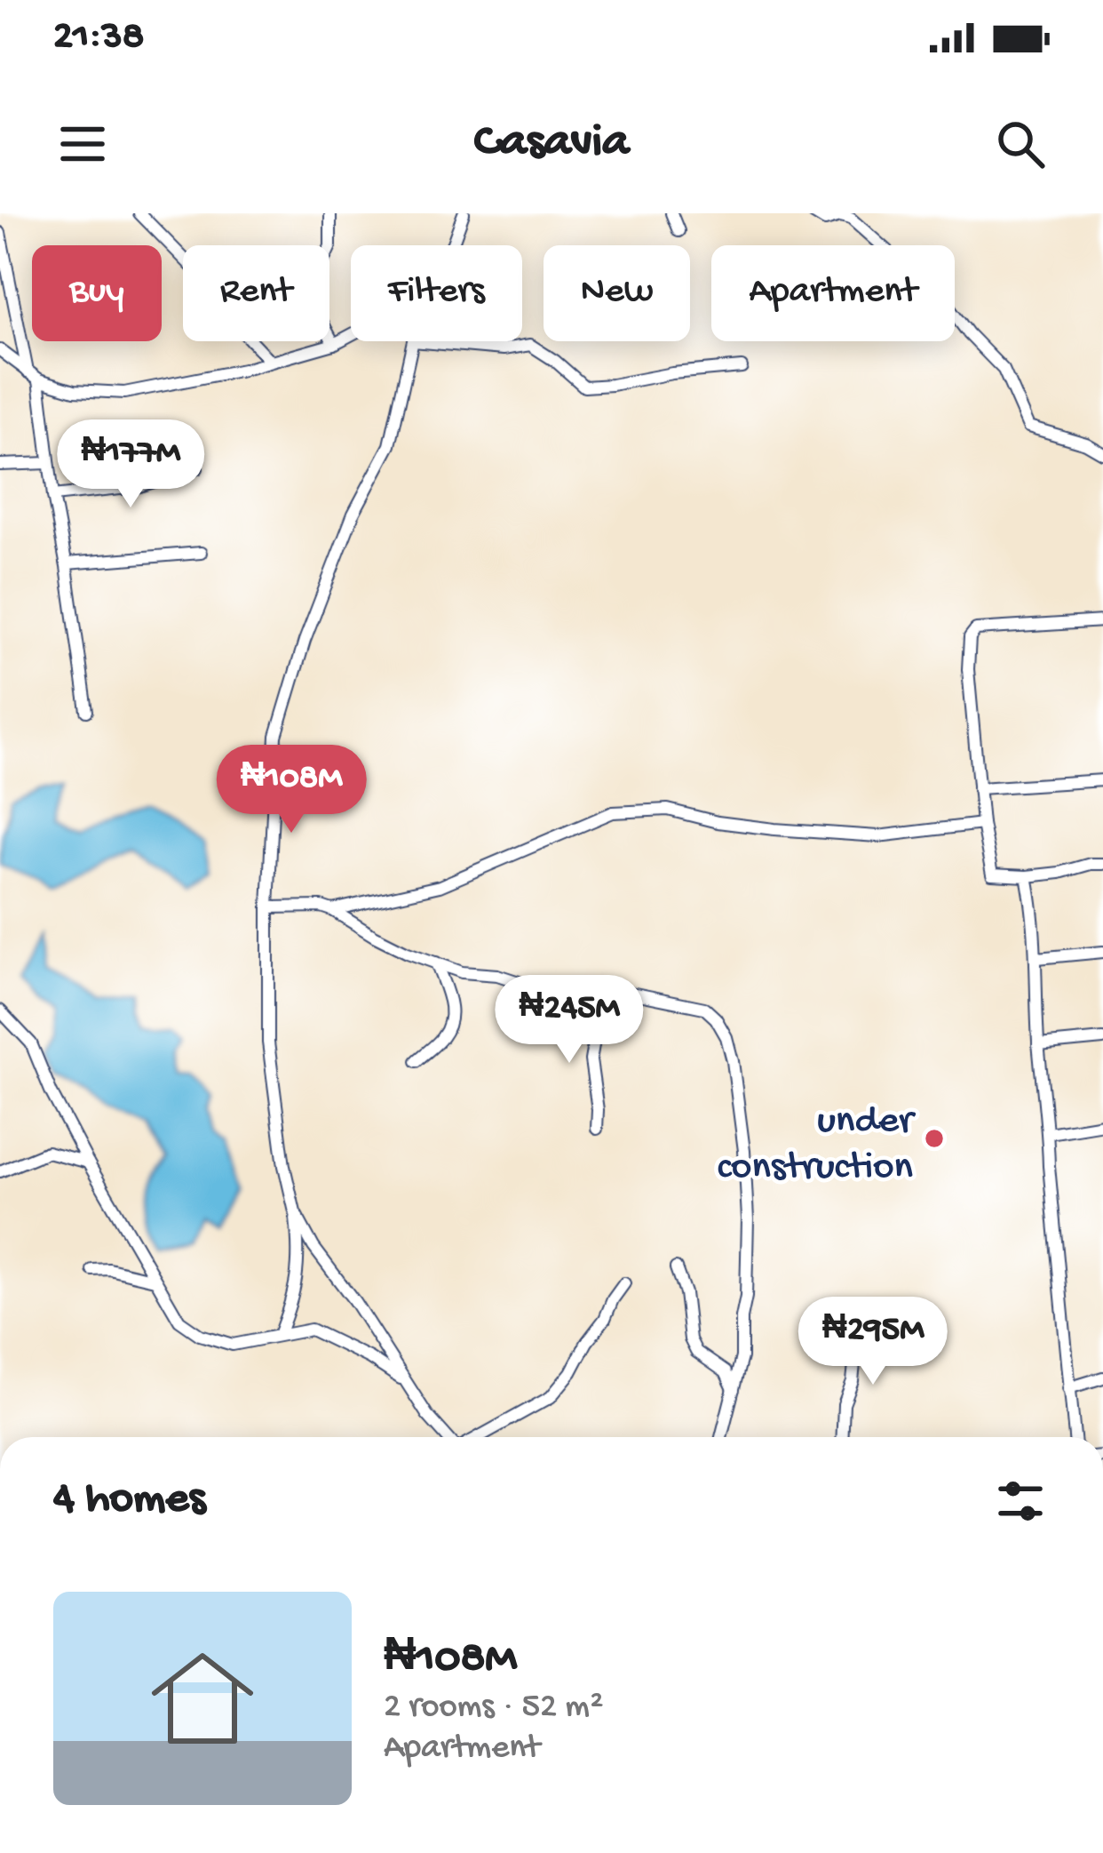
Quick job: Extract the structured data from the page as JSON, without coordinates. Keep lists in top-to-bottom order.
{
  "places": ["under construction"],
  "page": {
    "status": "21:38",
    "header": "Casavia",
    "chip": [
      "Buy",
      "Rent",
      "Filters",
      "New",
      "Apartment"
    ],
    "price": [
      "₦177M",
      "₦108M",
      "₦245M",
      "₦295M"
    ],
    "heading": "4 homes",
    "list": [
      {
        "name": "₦108M",
        "note": "2 rooms · 52 m² · Apartment"
      }
    ]
  }
}
